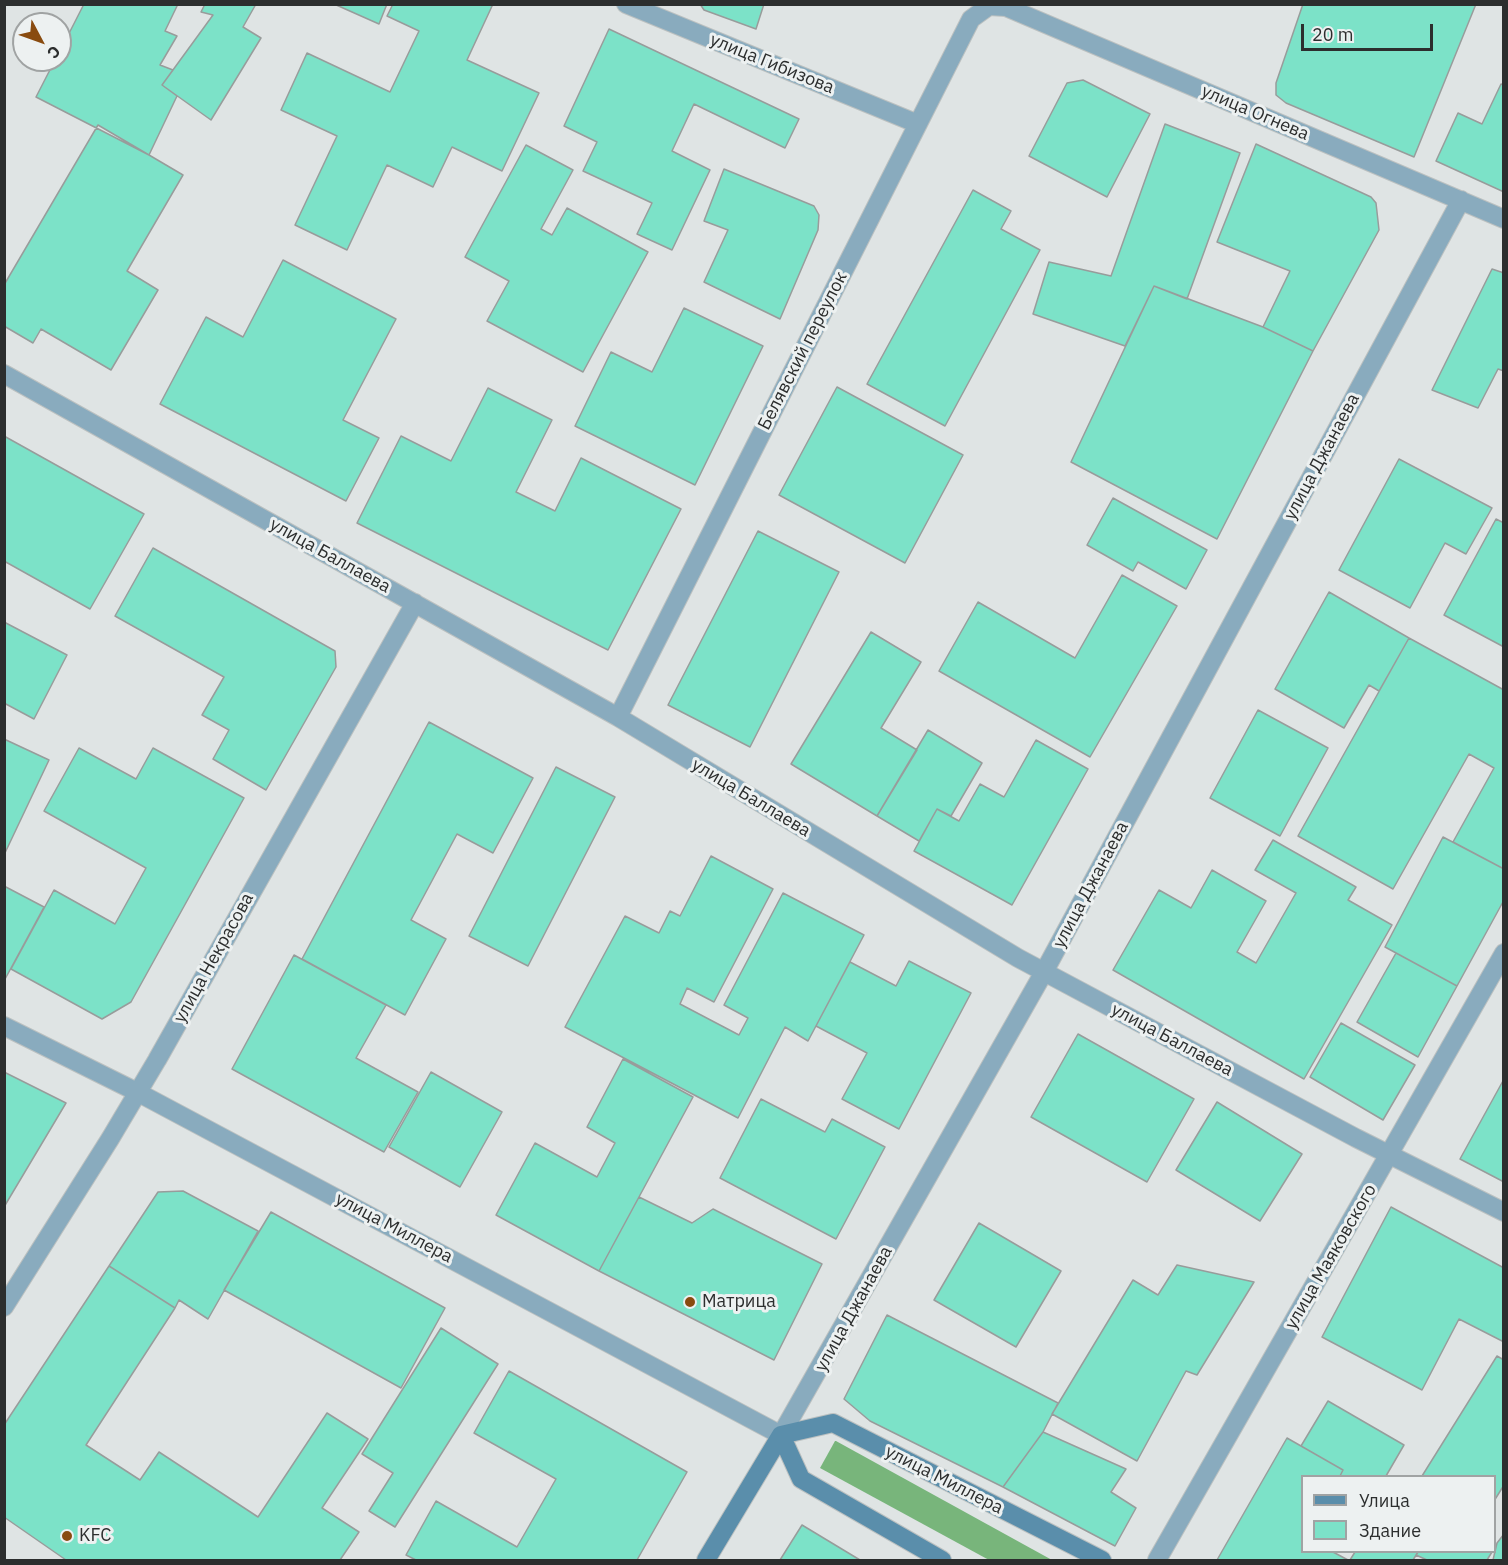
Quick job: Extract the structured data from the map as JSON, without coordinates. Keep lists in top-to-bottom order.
{
  "streets": {
    "street": [
      "улица Гибизова",
      "улица Огнева",
      "Белявский переулок",
      "улица Джанаева",
      "улица Баллаева",
      "улица Некрасова",
      "улица Миллера",
      "улица Маяковского"
    ]
  },
  "crossings": [
    ["улица Гибизова", "Белявский переулок"],
    ["улица Огнева", "Белявский переулок"],
    ["улица Огнева", "улица Джанаева"],
    ["Белявский переулок", "улица Баллаева"],
    ["улица Джанаева", "улица Баллаева"],
    ["улица Джанаева", "улица Миллера"],
    ["улица Баллаева", "улица Некрасова"],
    ["улица Баллаева", "улица Маяковского"],
    ["улица Некрасова", "улица Миллера"]
  ],
  "places": ["Матрица", "KFC"],
  "legend": ["Улица", "Здание"],
  "scale_bar": "20 m",
  "north": "bottom right"
}
